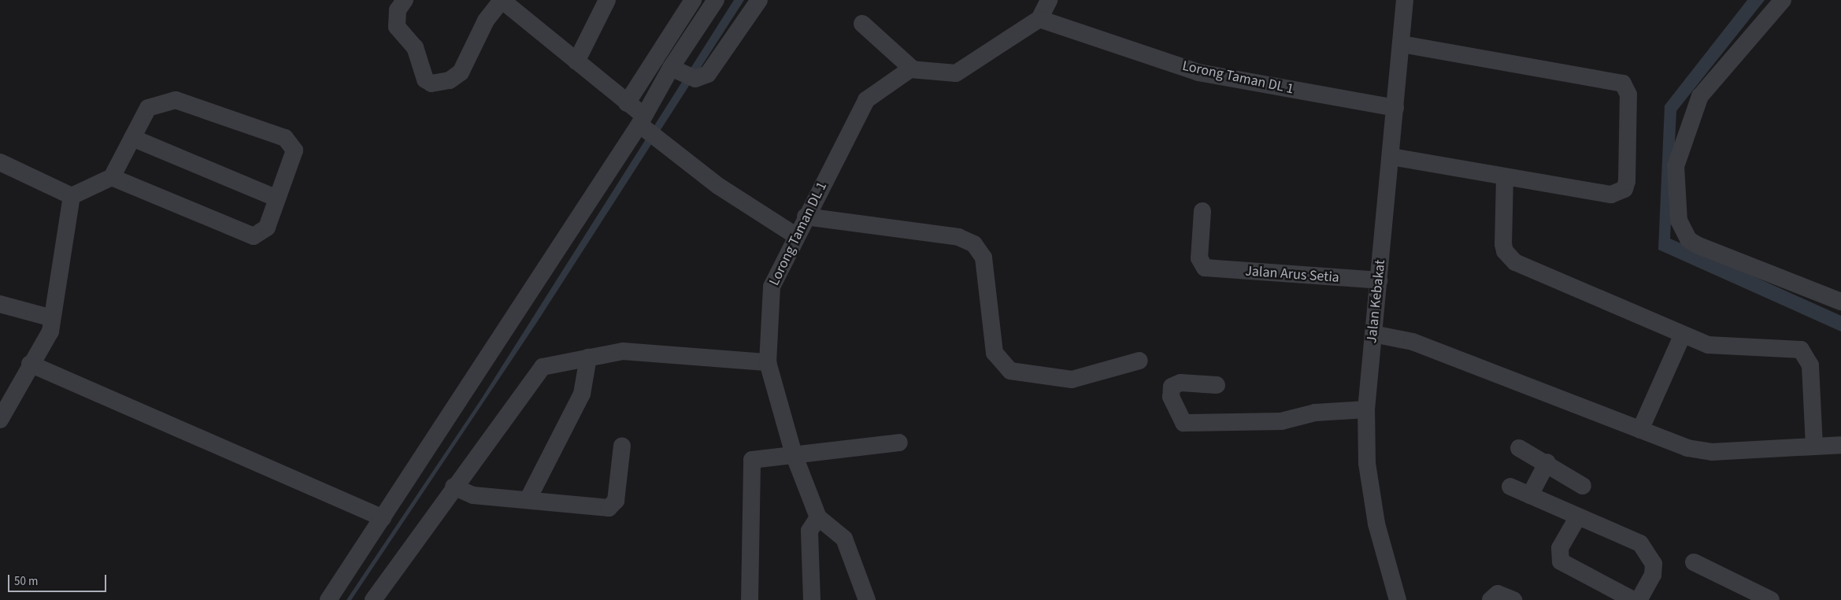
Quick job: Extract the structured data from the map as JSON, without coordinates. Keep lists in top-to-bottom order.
{
  "streets": {
    "street": ["Lorong Taman DL 1", "Jalan Arus Setia", "Jalan Kebakat"]
  },
  "crossings": [
    ["Lorong Taman DL 1", "Jalan Kebakat"],
    ["Jalan Arus Setia", "Jalan Kebakat"]
  ],
  "scale_bar": "50 m"
}
